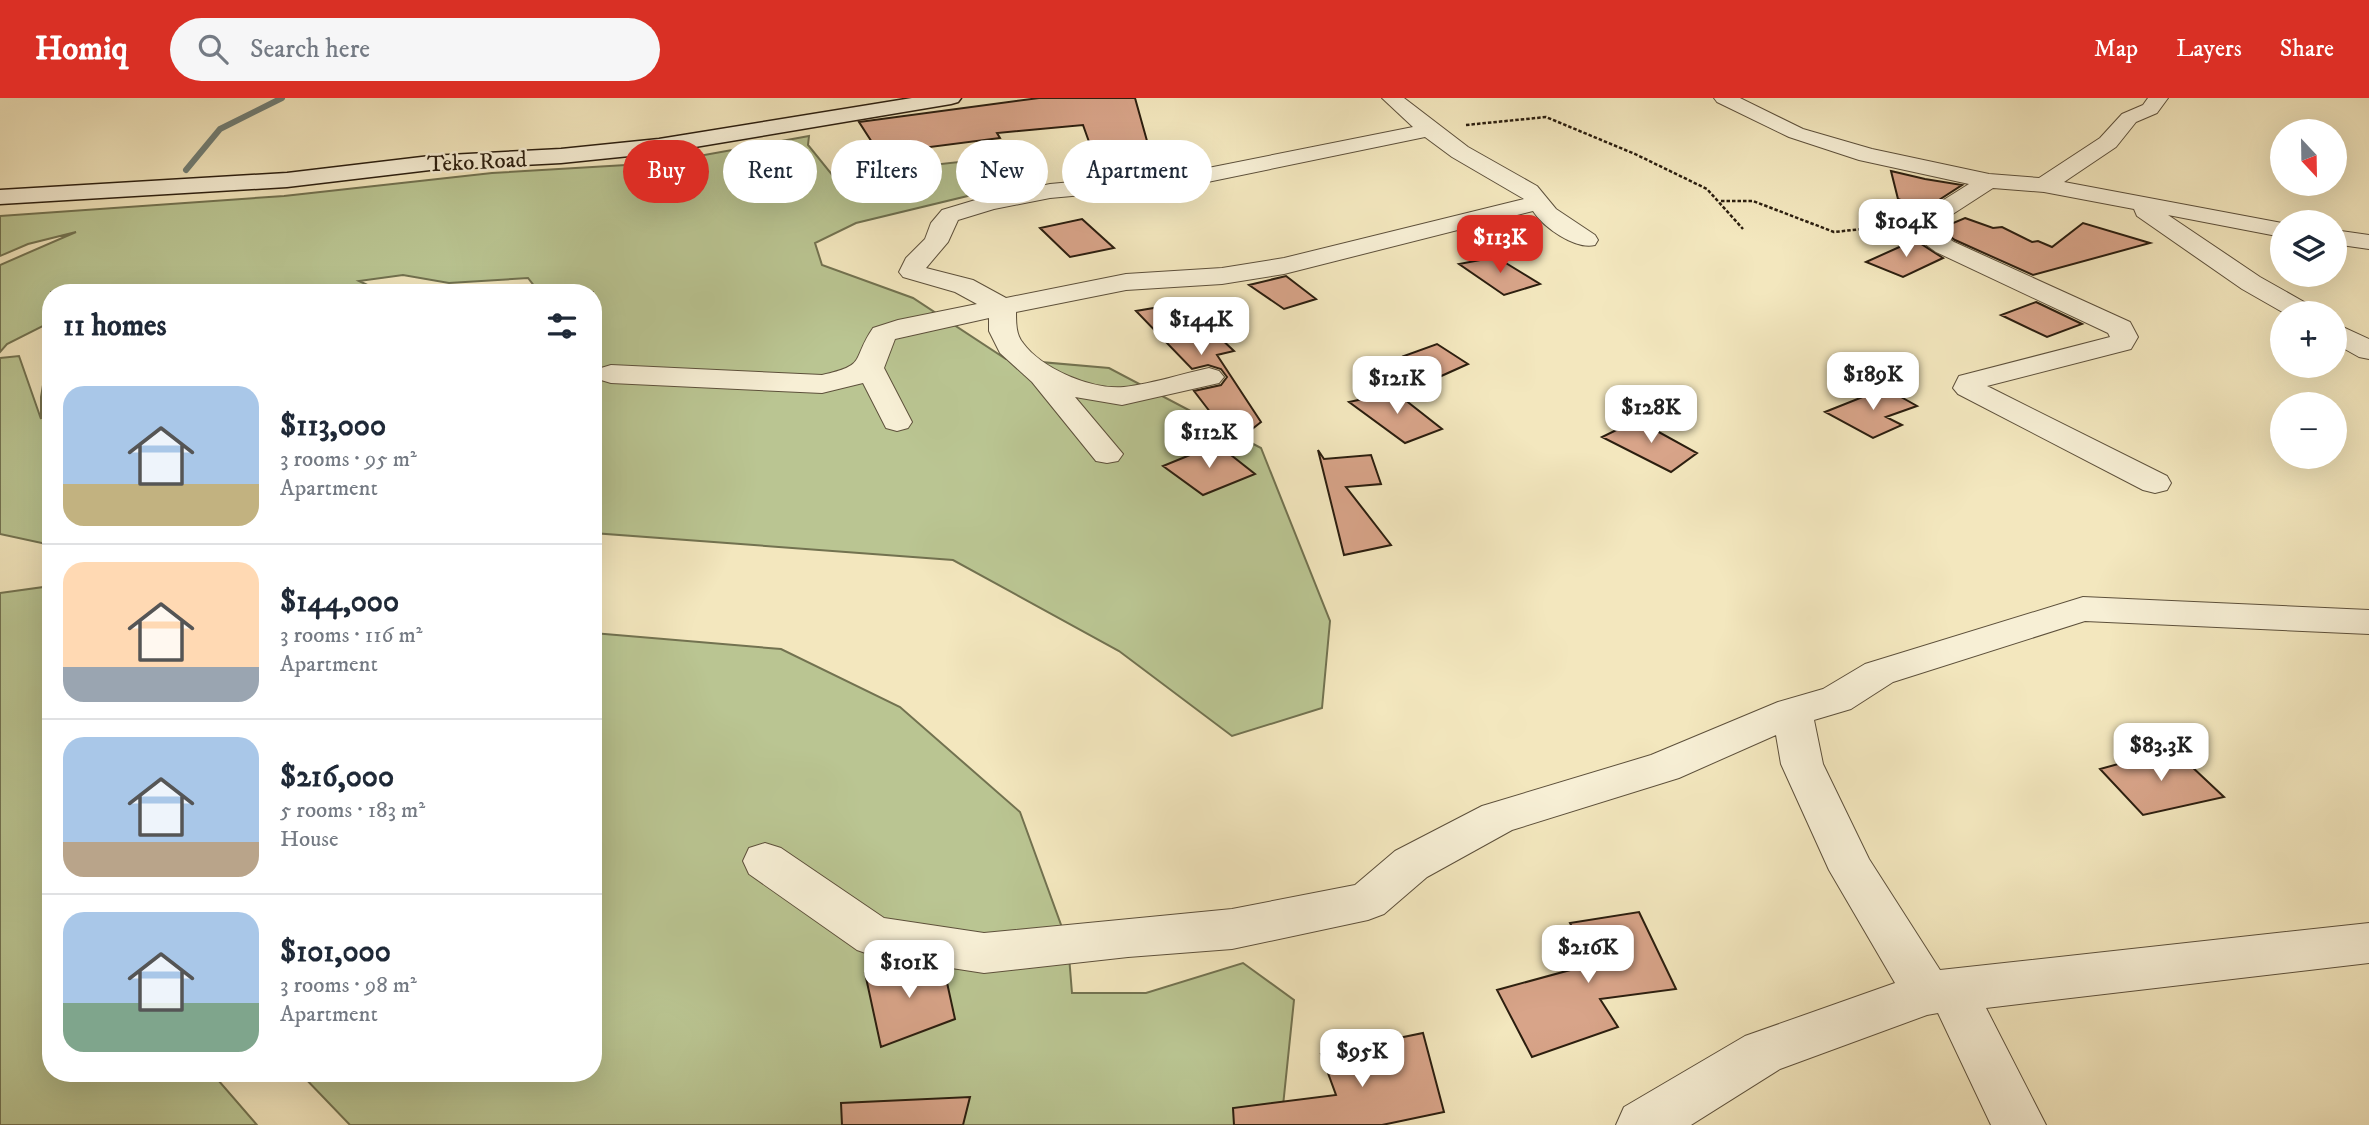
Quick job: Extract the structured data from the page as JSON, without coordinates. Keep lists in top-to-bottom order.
{
  "streets": {
    "street": ["Teko Road"]
  },
  "north": "bottom",
  "page": {
    "header": "Homiq",
    "search": "Search here",
    "nav": ["Map", "Layers", "Share"],
    "map_buttons": ["+", "−"],
    "chip": [
      "Buy",
      "Rent",
      "Filters",
      "New",
      "Apartment"
    ],
    "price": [
      "$104K",
      "$113K",
      "$144K",
      "$189K",
      "$121K",
      "$128K",
      "$112K",
      "$83.3K",
      "$216K",
      "$101K",
      "$95K"
    ],
    "heading": "11 homes",
    "list": [
      {
        "name": "$113,000",
        "note": "3 rooms · 95 m² · Apartment"
      },
      {
        "name": "$144,000",
        "note": "3 rooms · 116 m² · Apartment"
      },
      {
        "name": "$216,000",
        "note": "5 rooms · 183 m² · House"
      },
      {
        "name": "$101,000",
        "note": "3 rooms · 98 m² · Apartment"
      }
    ]
  }
}
